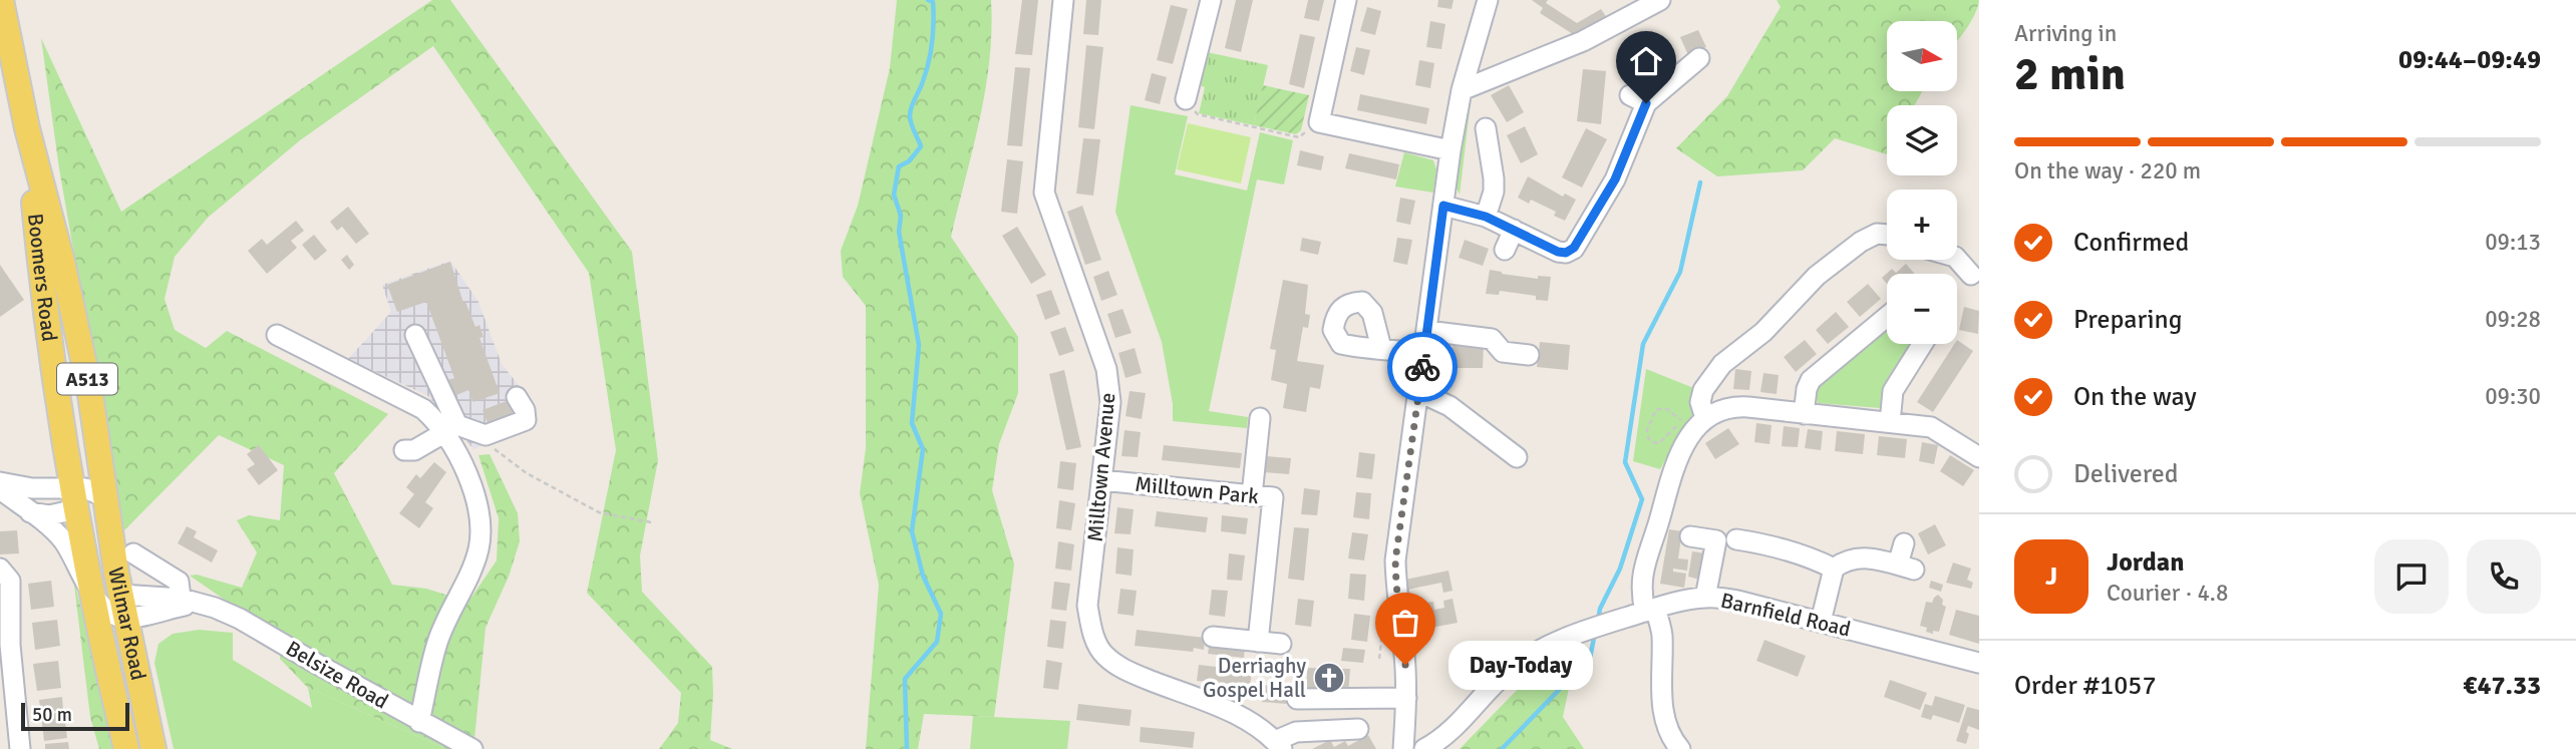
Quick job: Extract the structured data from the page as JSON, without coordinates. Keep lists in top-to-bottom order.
{
  "streets": {
    "main road": ["Boomers Road", "A513", "Wilmar Road"],
    "street": [
      "Milltown Avenue",
      "Milltown Park",
      "Barnfield Road",
      "Belsize Road"
    ]
  },
  "crossings": [
    ["Boomers Road", "Wilmar Road"],
    ["A513", "Wilmar Road"],
    ["A513", "Belsize Road"],
    ["Milltown Avenue", "Milltown Park"],
    ["Wilmar Road", "Belsize Road"]
  ],
  "places": {
    "other": ["Day-Today"],
    "church": ["Derriaghy Gospel Hall"]
  },
  "scale_bar": "50 m",
  "north": "right",
  "page": {
    "heading": ["2 min", "Arriving in", "09:44–09:49"],
    "panel": [
      "Jordan",
      "Courier · 4.8",
      "Order #1057",
      "€47.33"
    ],
    "map_buttons": ["+", "−"],
    "bar": "On the way · 220 m",
    "list": [
      ["Confirmed", "09:13"],
      ["Preparing", "09:28"],
      ["On the way", "09:30"],
      "Delivered"
    ],
    "round": "J",
    "bubble": "Day-Today",
    "scale": "50 m"
  }
}
